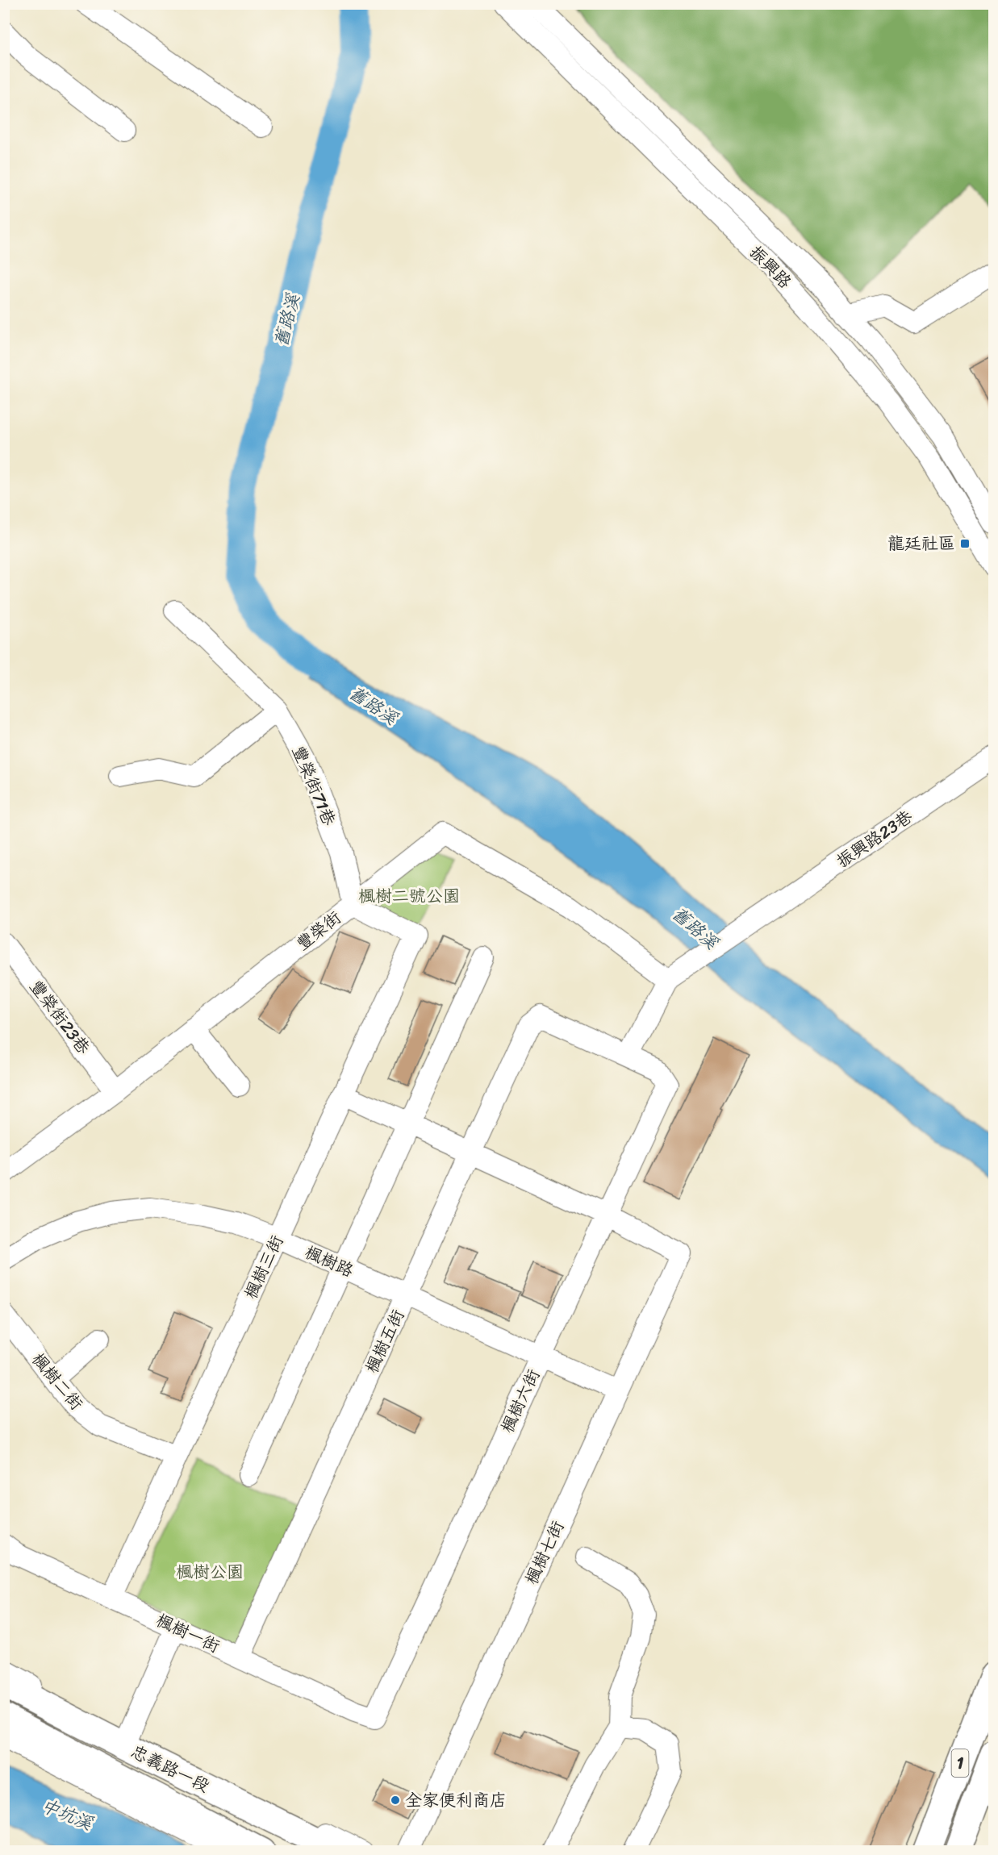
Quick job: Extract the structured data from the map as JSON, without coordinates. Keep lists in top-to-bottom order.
{
  "streets": {
    "main road": ["1", "忠義路一段"],
    "street": [
      "振興路",
      "豐榮街71巷",
      "振興路23巷",
      "豐榮街",
      "豐榮街23巷",
      "楓樹路",
      "楓樹三街",
      "楓樹五街",
      "楓樹二街",
      "楓樹六街",
      "楓樹七街",
      "楓樹一街"
    ]
  },
  "crossings": [
    ["豐榮街71巷", "豐榮街"],
    ["豐榮街71巷", "楓樹三街"],
    ["振興路23巷", "豐榮街"],
    ["豐榮街", "豐榮街23巷"],
    ["豐榮街", "楓樹三街"],
    ["楓樹路", "楓樹三街"],
    ["楓樹路", "楓樹五街"],
    ["楓樹路", "楓樹六街"],
    ["楓樹路", "楓樹七街"],
    ["楓樹三街", "楓樹二街"],
    ["楓樹三街", "楓樹一街"],
    ["楓樹五街", "楓樹六街"],
    ["楓樹五街", "楓樹一街"],
    ["楓樹六街", "楓樹七街"],
    ["楓樹六街", "楓樹一街"]
  ],
  "water": ["舊路溪", "中坑溪"],
  "parks": ["楓樹二號公園", "楓樹公園"],
  "places": {
    "transit": ["龍廷社區"],
    "other": ["全家便利商店"]
  }
}
